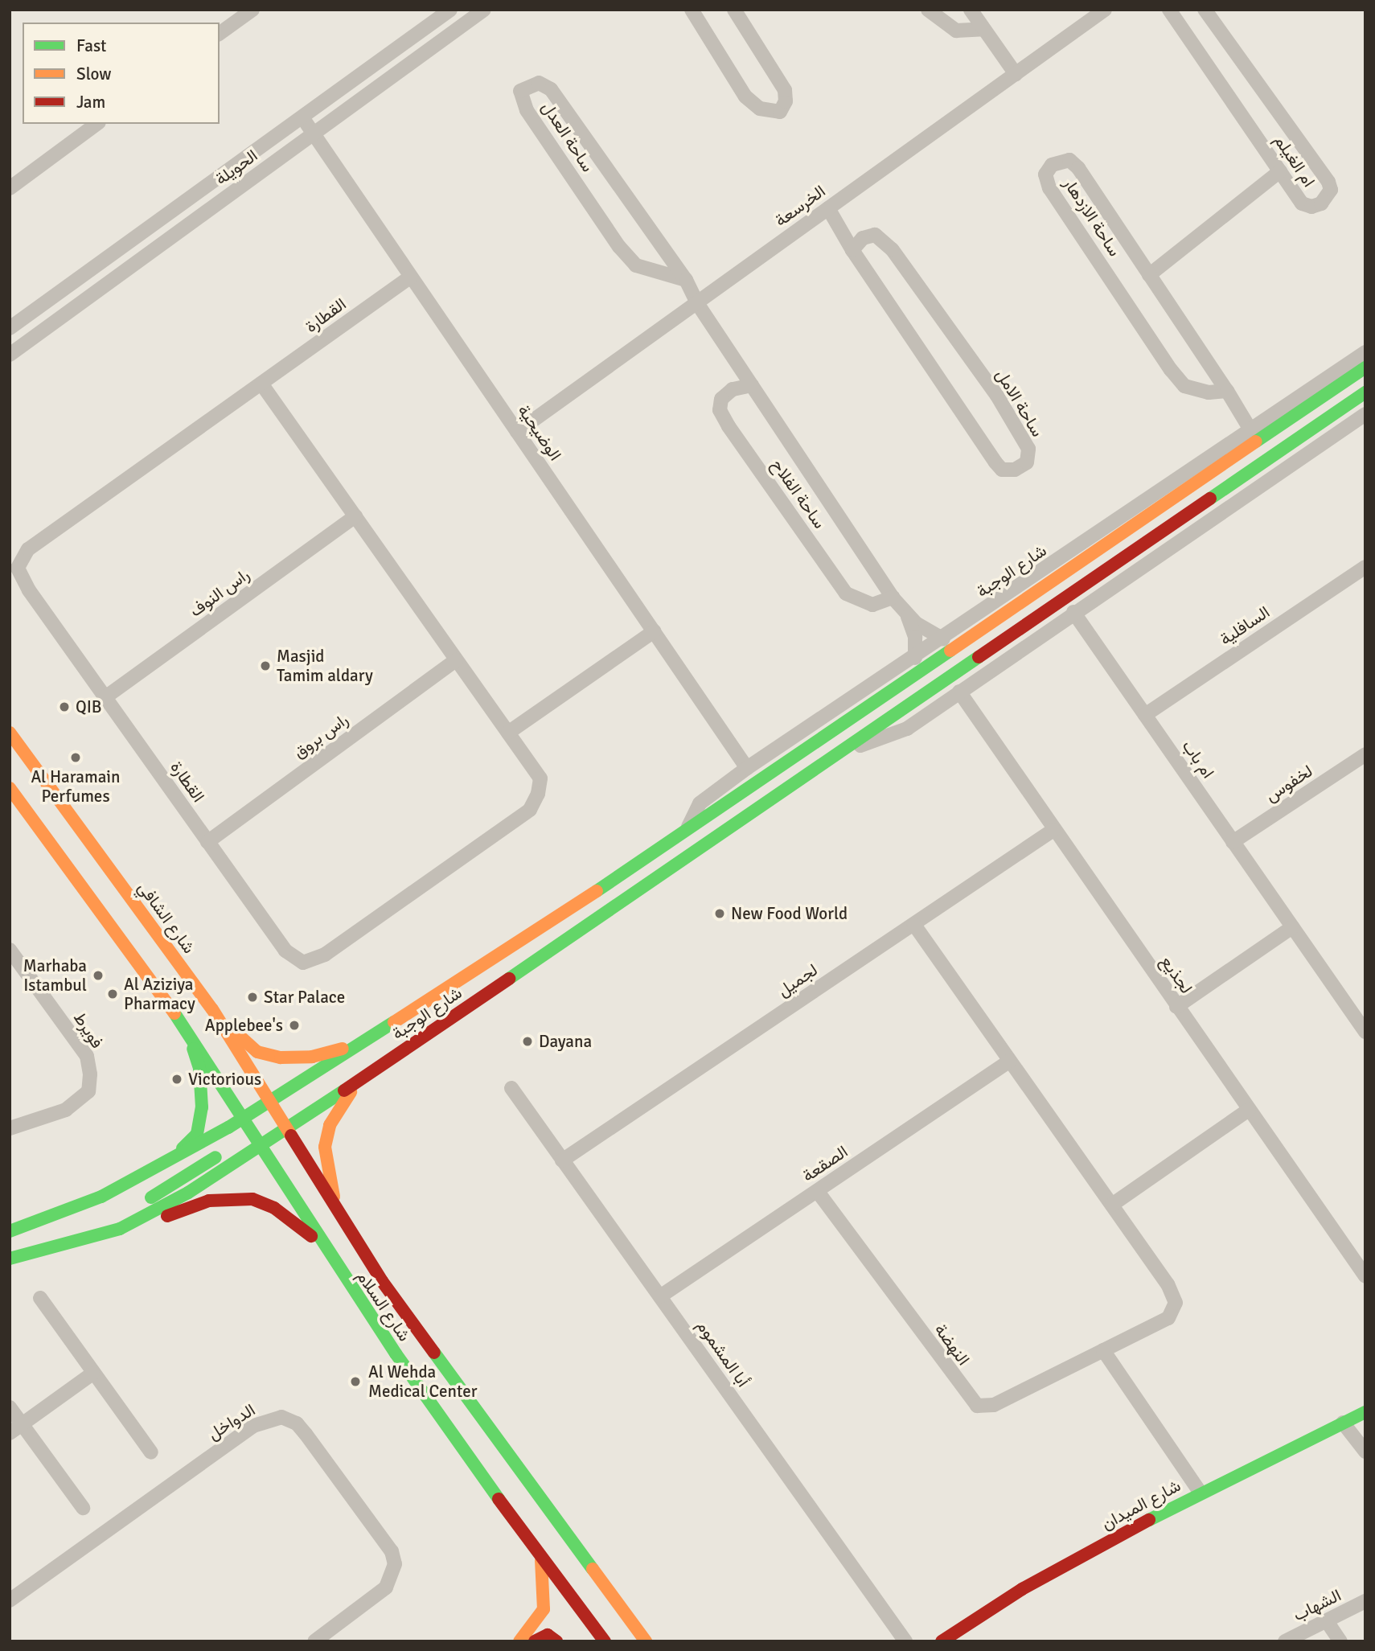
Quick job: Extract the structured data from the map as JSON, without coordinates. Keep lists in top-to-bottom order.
{
  "streets": {
    "main road": [
      "شارع الوجبة",
      "شارع الشافي",
      "شارع السلام",
      "شارع الميدان"
    ],
    "street": [
      "ساحة العدل",
      "ام الغيلم",
      "الحويلة",
      "الخرسعة",
      "ساحة الازدهار",
      "القطارة",
      "ساحة الامل",
      "الوضيحية",
      "ساحة الفلاح",
      "راس النوف",
      "السافلية",
      "راس بروق",
      "ام باب",
      "لخفوس",
      "لجذيع",
      "لجميل",
      "فويرط",
      "الصقعة",
      "النهضة",
      "أبا المشموم",
      "الدواخل",
      "الشهاب"
    ]
  },
  "crossings": [
    ["ساحة العدل", "الخرسعة"],
    ["ساحة العدل", "ساحة الفلاح"],
    ["الحويلة", "الوضيحية"],
    ["الخرسعة", "ساحة الامل"],
    ["الخرسعة", "الوضيحية"],
    ["الخرسعة", "ساحة الفلاح"],
    ["ساحة الازدهار", "شارع الوجبة"],
    ["القطارة", "الوضيحية"],
    ["القطارة", "راس النوف"],
    ["القطارة", "راس بروق"],
    ["الوضيحية", "شارع الوجبة"],
    ["ساحة الفلاح", "شارع الوجبة"],
    ["شارع الوجبة", "ام باب"],
    ["شارع الوجبة", "شارع الشافي"],
    ["شارع الوجبة", "لجذيع"],
    ["شارع الوجبة", "شارع السلام"],
    ["السافلية", "ام باب"],
    ["ام باب", "لخفوس"],
    ["شارع الشافي", "شارع السلام"],
    ["لجذيع", "لجميل"],
    ["لجميل", "النهضة"],
    ["لجميل", "أبا المشموم"],
    ["الصقعة", "النهضة"],
    ["الصقعة", "أبا المشموم"]
  ],
  "places": [
    "Masjid Tamim aldary",
    "QIB",
    "Al Haramain Perfumes",
    "New Food World",
    "Marhaba Istambul",
    "Al Aziziya Pharmacy",
    "Star Palace",
    "Applebee's",
    "Dayana",
    "Victorious",
    "Al Wehda Medical Center"
  ],
  "legend": ["Fast", "Slow", "Jam"]
}
